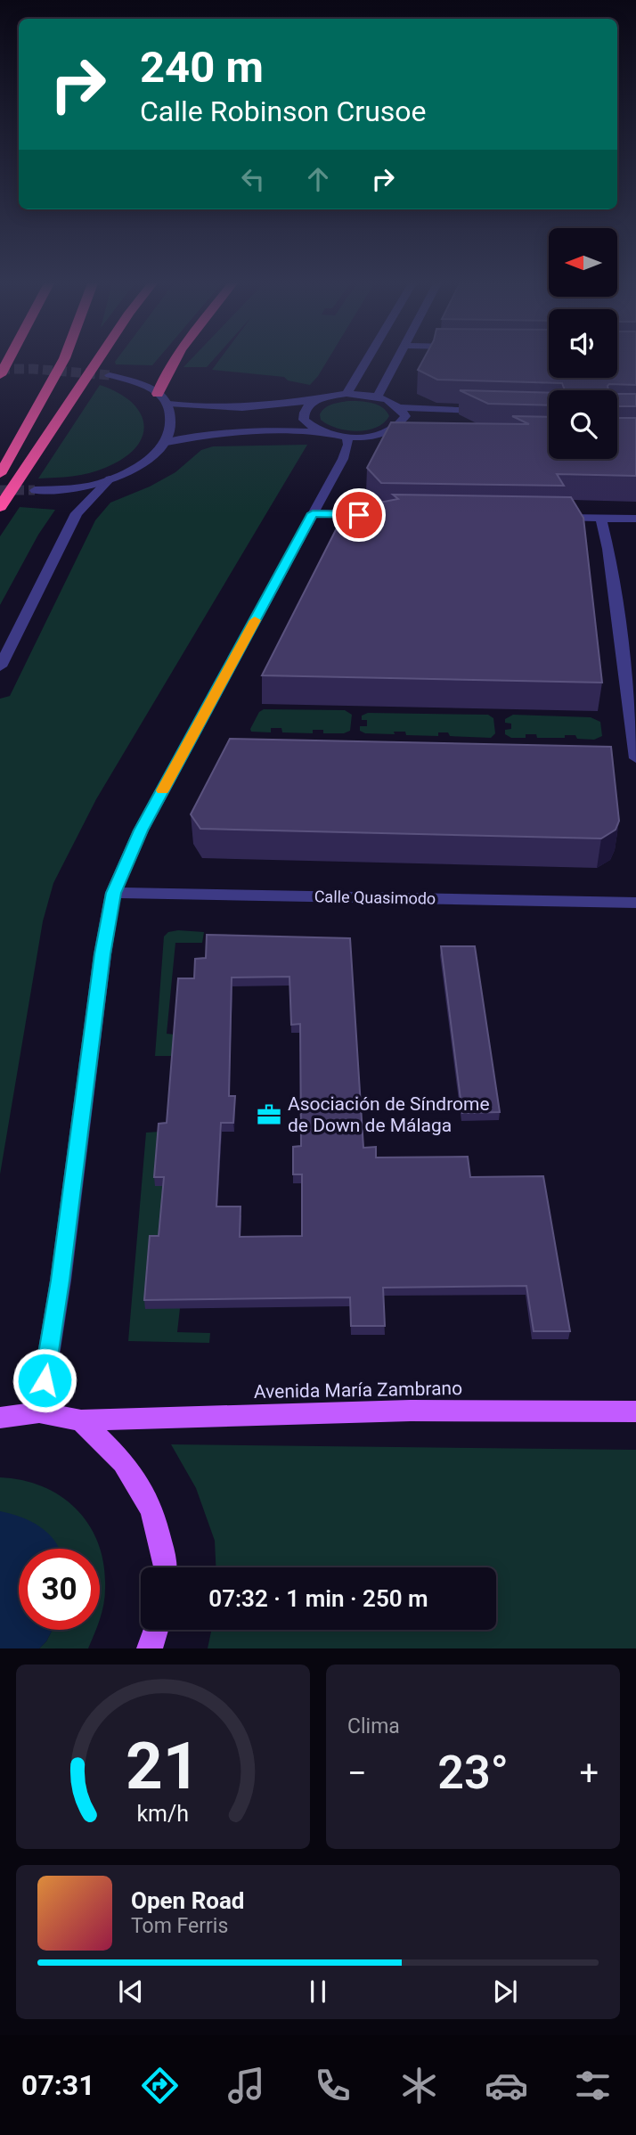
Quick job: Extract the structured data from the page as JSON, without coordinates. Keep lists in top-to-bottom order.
{
  "streets": {
    "main road": ["Avenida María Zambrano"],
    "street": ["Calle Quasimodo"]
  },
  "places": {
    "office": ["Asociación de Síndrome de Down de Málaga"]
  },
  "north": "left",
  "page": {
    "turn": ["240 m", "Calle Robinson Crusoe"],
    "limit": "30",
    "trip": "07:32 · 1 min · 250 m",
    "tile": "Clima",
    "heat": ["−", "23°", "+"],
    "song": ["Open Road", "Tom Ferris"],
    "tabs": "07:31",
    "gauge": ["21", "km/h"]
  }
}
